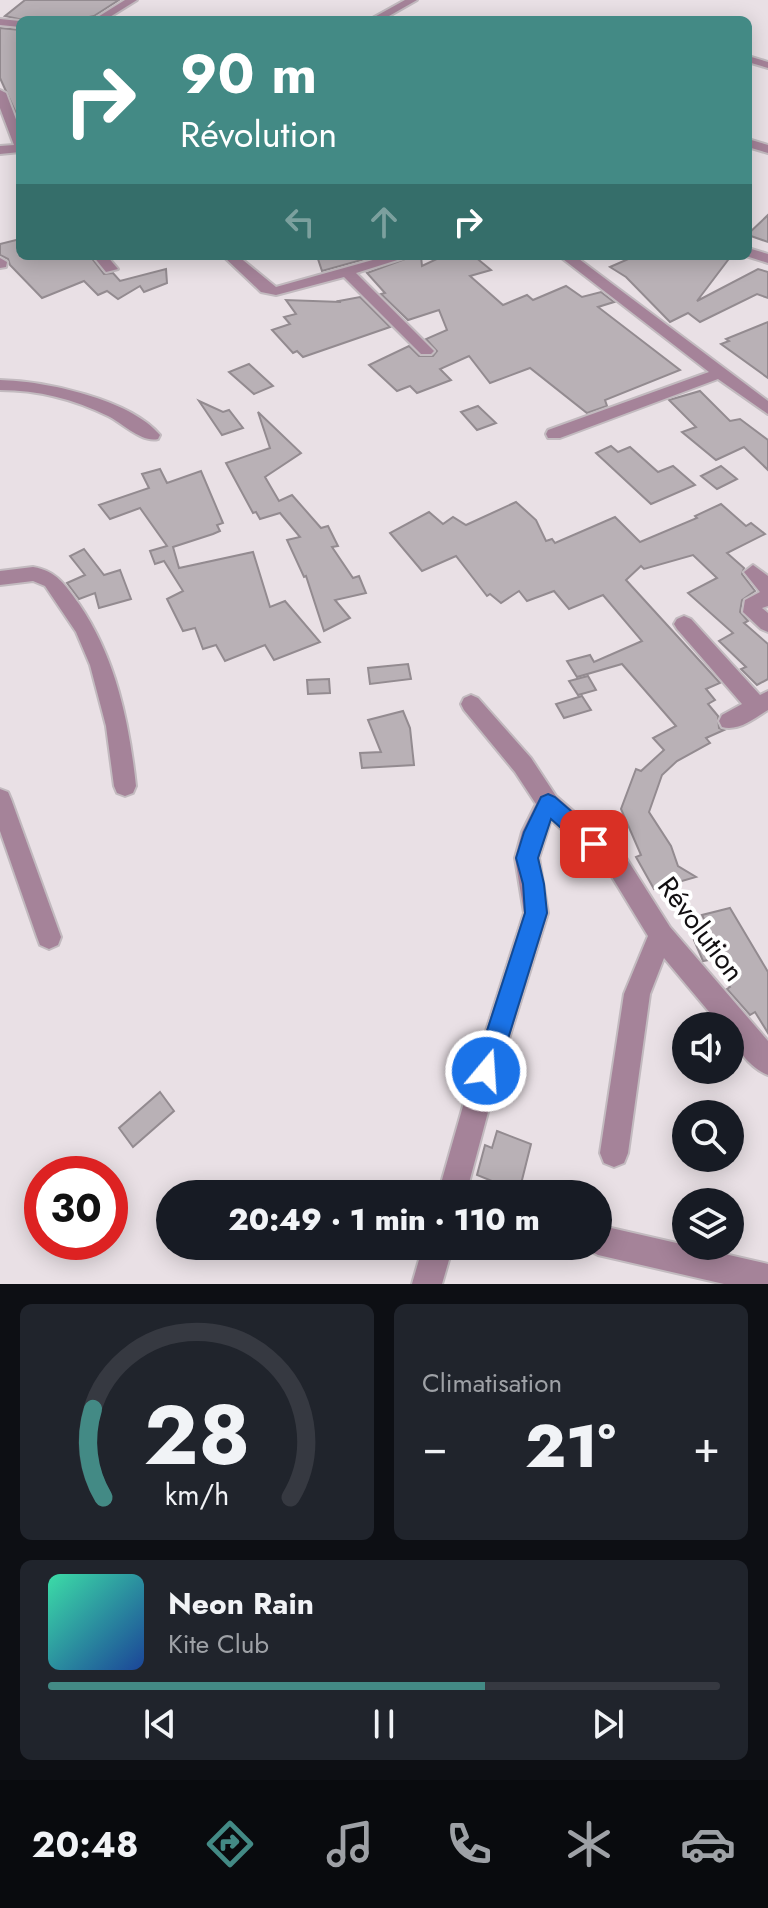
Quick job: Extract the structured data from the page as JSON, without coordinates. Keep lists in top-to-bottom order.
{
  "streets": {
    "street": ["Révolution"]
  },
  "page": {
    "turn": ["90 m", "Révolution"],
    "limit": "30",
    "trip": "20:49 · 1 min · 110 m",
    "tile": "Climatisation",
    "heat": ["−", "21°", "+"],
    "song": ["Neon Rain", "Kite Club"],
    "tabs": "20:48",
    "gauge": ["28", "km/h"]
  }
}
